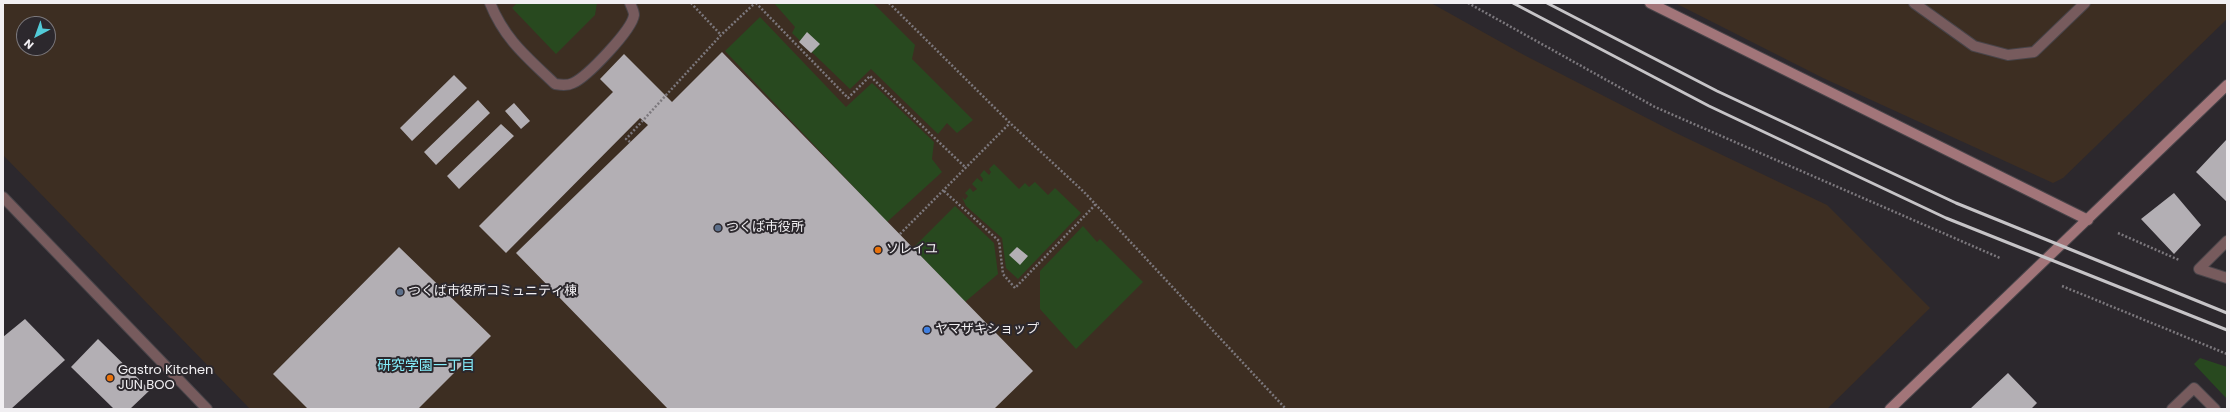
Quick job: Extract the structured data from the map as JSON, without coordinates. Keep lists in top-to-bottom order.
{
  "districts": ["研究学園一丁目"],
  "places": [
    "つくば市役所",
    "ソレイユ",
    "つくば市役所コミュニティ棟",
    "ヤマザキショップ",
    "Gastro Kitchen JUN BOO"
  ],
  "north": "bottom left"
}
